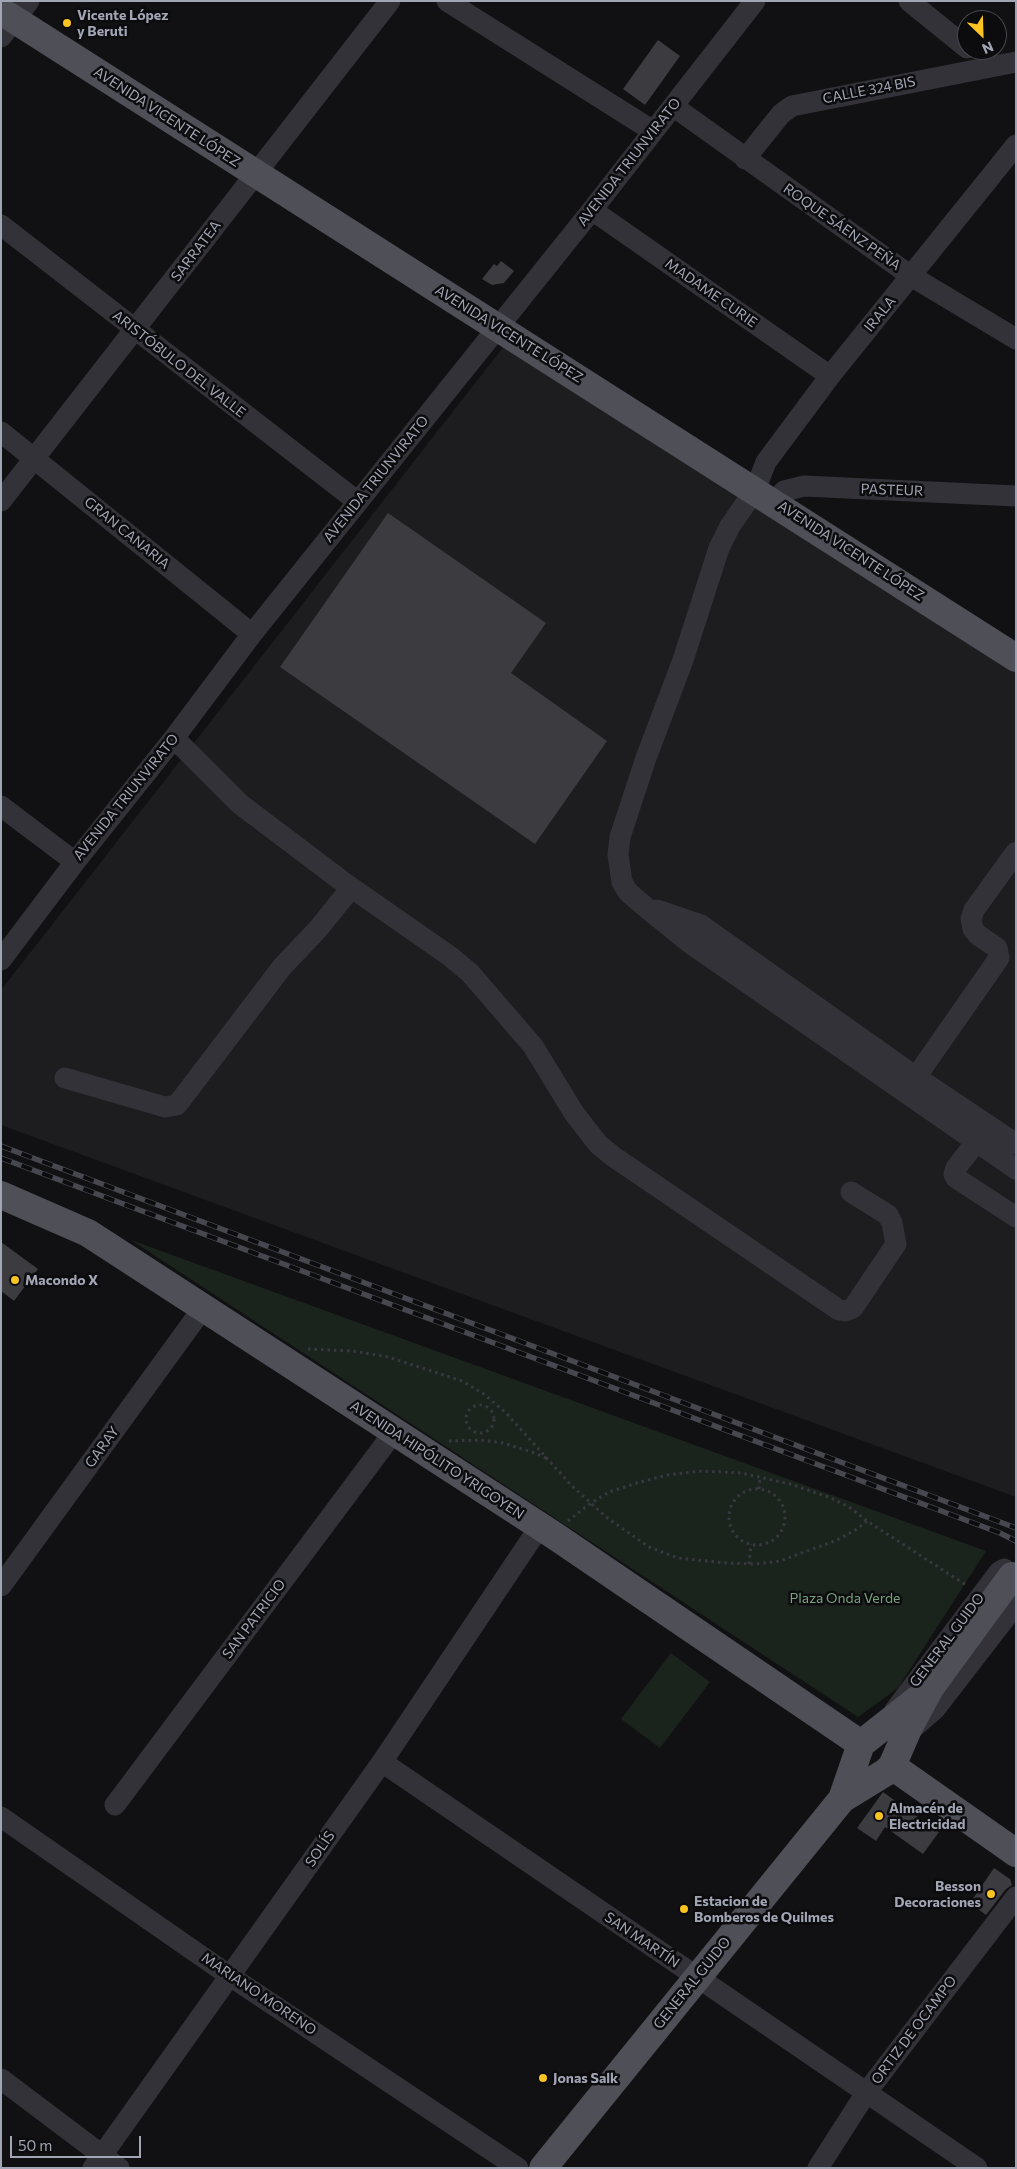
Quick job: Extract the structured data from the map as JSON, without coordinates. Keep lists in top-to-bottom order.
{
  "streets": {
    "main road": ["AVENIDA VICENTE LÓPEZ", "AVENIDA HIPÓLITO YRIGOYEN", "GENERAL GUIDO"],
    "street": [
      "CALLE 324 BIS",
      "AVENIDA TRIUNVIRATO",
      "ROQUE SÁENZ PEÑA",
      "SARRATEA",
      "MADAME CURIE",
      "IRALA",
      "ARISTÓBULO DEL VALLE",
      "PASTEUR",
      "GRAN CANARIA",
      "GARAY",
      "SAN PATRICIO",
      "SOLÍS",
      "SAN MARTÍN",
      "MARIANO MORENO",
      "ORTIZ DE OCAMPO"
    ]
  },
  "crossings": [
    ["CALLE 324 BIS", "ROQUE SÁENZ PEÑA"],
    ["AVENIDA VICENTE LÓPEZ", "AVENIDA TRIUNVIRATO"],
    ["AVENIDA VICENTE LÓPEZ", "SARRATEA"],
    ["AVENIDA VICENTE LÓPEZ", "IRALA"],
    ["AVENIDA VICENTE LÓPEZ", "PASTEUR"],
    ["AVENIDA TRIUNVIRATO", "ROQUE SÁENZ PEÑA"],
    ["AVENIDA TRIUNVIRATO", "MADAME CURIE"],
    ["AVENIDA TRIUNVIRATO", "ARISTÓBULO DEL VALLE"],
    ["AVENIDA TRIUNVIRATO", "GRAN CANARIA"],
    ["ROQUE SÁENZ PEÑA", "IRALA"],
    ["SARRATEA", "ARISTÓBULO DEL VALLE"],
    ["SARRATEA", "GRAN CANARIA"],
    ["MADAME CURIE", "IRALA"],
    ["IRALA", "PASTEUR"],
    ["GARAY", "AVENIDA HIPÓLITO YRIGOYEN"],
    ["AVENIDA HIPÓLITO YRIGOYEN", "SAN PATRICIO"],
    ["AVENIDA HIPÓLITO YRIGOYEN", "GENERAL GUIDO"],
    ["AVENIDA HIPÓLITO YRIGOYEN", "SOLÍS"],
    ["GENERAL GUIDO", "SAN MARTÍN"],
    ["SOLÍS", "SAN MARTÍN"],
    ["SOLÍS", "MARIANO MORENO"],
    ["SAN MARTÍN", "ORTIZ DE OCAMPO"]
  ],
  "parks": ["Plaza Onda Verde"],
  "places": [
    "Vicente López y Beruti",
    "Macondo X",
    "Almacén de Electricidad",
    "Besson Decoraciones",
    "Estacion de Bomberos de Quilmes",
    "Jonas Salk"
  ],
  "scale_bar": "50 m",
  "north": "bottom right"
}
